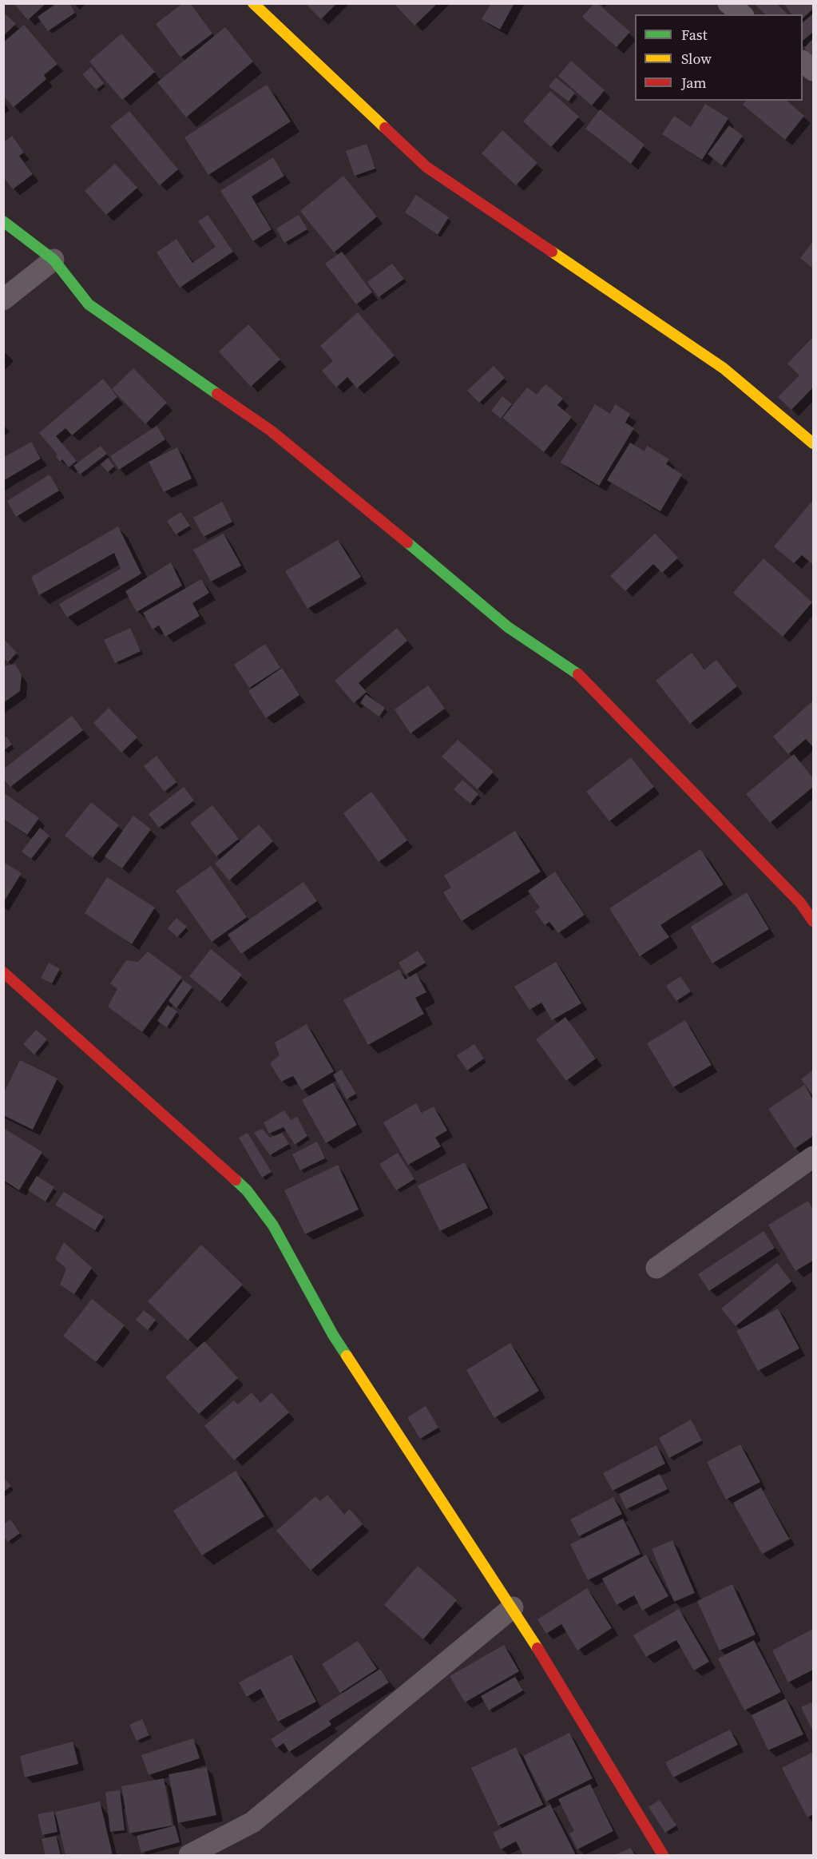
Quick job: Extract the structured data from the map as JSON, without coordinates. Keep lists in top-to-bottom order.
{
  "legend": ["Fast", "Slow", "Jam"]
}
